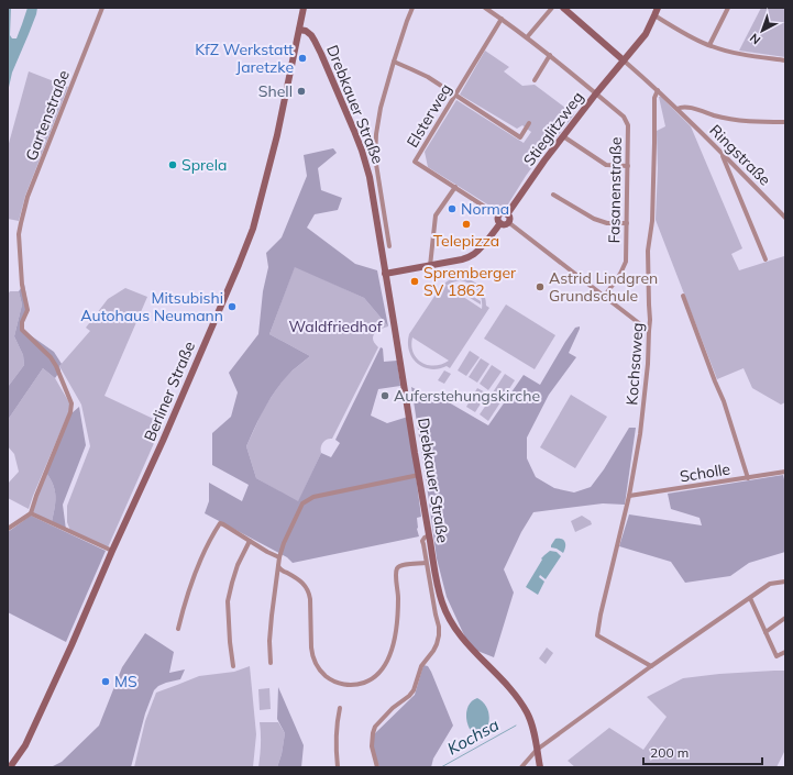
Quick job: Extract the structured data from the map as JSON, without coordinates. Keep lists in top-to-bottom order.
{
  "streets": {
    "street": [
      "Drebkauer Straße",
      "Gartenstraße",
      "Elsterweg",
      "Stieglitzweg",
      "Ringstraße",
      "Fasanenstraße",
      "Kochsaweg",
      "Berliner Straße",
      "Scholle"
    ]
  },
  "crossings": [
    ["Drebkauer Straße", "Berliner Straße"],
    ["Elsterweg", "Stieglitzweg"],
    ["Elsterweg", "Fasanenstraße"],
    ["Stieglitzweg", "Ringstraße"],
    ["Stieglitzweg", "Fasanenstraße"],
    ["Ringstraße", "Kochsaweg"],
    ["Kochsaweg", "Scholle"]
  ],
  "water": ["Kochsa"],
  "parks": ["Waldfriedhof"],
  "places": [
    "KfZ Werkstatt Jaretzke",
    "Shell",
    "Sprela",
    "Norma",
    "Telepizza",
    "Spremberger SV 1862",
    "Astrid Lindgren Grundschule",
    "Mitsubishi Autohaus Neumann",
    "Auferstehungskirche",
    "MS"
  ],
  "scale_bar": "200 m",
  "north": "bottom left"
}
